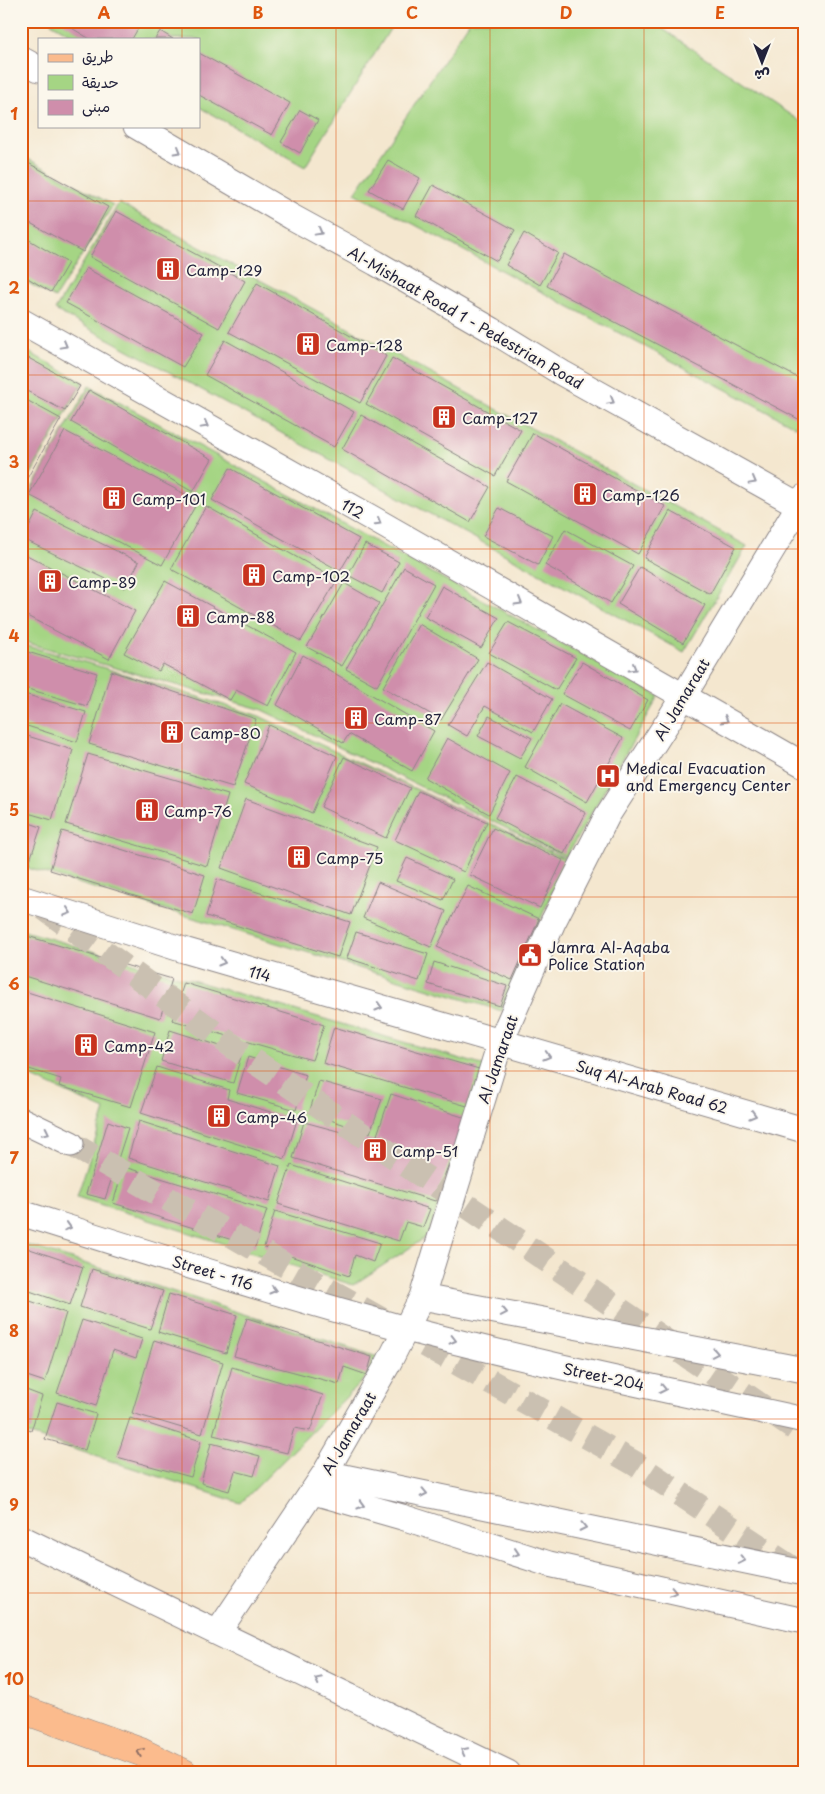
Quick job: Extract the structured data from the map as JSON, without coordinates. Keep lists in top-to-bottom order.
{
  "streets": {
    "street": [
      "Al-Mishaat Road 1 - Pedestrian Road",
      "112",
      "Al Jamaraat",
      "114",
      "Suq Al-Arab Road 62",
      "Street - 116",
      "Street-204"
    ]
  },
  "crossings": [
    ["Al-Mishaat Road 1 - Pedestrian Road", "Al Jamaraat"],
    ["112", "Al Jamaraat"],
    ["Al Jamaraat", "114"],
    ["Al Jamaraat", "Suq Al-Arab Road 62"],
    ["Al Jamaraat", "Street - 116"],
    ["Al Jamaraat", "Street-204"],
    ["114", "Suq Al-Arab Road 62"],
    ["Street - 116", "Street-204"]
  ],
  "one_way": [
    "Al-Mishaat Road 1 - Pedestrian Road",
    "112",
    "114",
    "Suq Al-Arab Road 62",
    "Street - 116"
  ],
  "places": {
    "building": [
      "Camp-129",
      "Camp-128",
      "Camp-127",
      "Camp-126",
      "Camp-101",
      "Camp-102",
      "Camp-89",
      "Camp-88",
      "Camp-87",
      "Camp-80",
      "Camp-76",
      "Camp-75",
      "Camp-42",
      "Camp-46",
      "Camp-51"
    ],
    "hospital": ["Medical Evacuation and Emergency Center"],
    "public building": ["Jamra Al-Aqaba Police Station"]
  },
  "legend": ["طريق", "حديقة", "مبنى"],
  "north": "bottom",
  "grid": {
    "columns": [
      "A",
      "B",
      "C",
      "D",
      "E"
    ],
    "rows": [
      "1",
      "2",
      "3",
      "4",
      "5",
      "6",
      "7",
      "8",
      "9",
      "10"
    ]
  }
}
